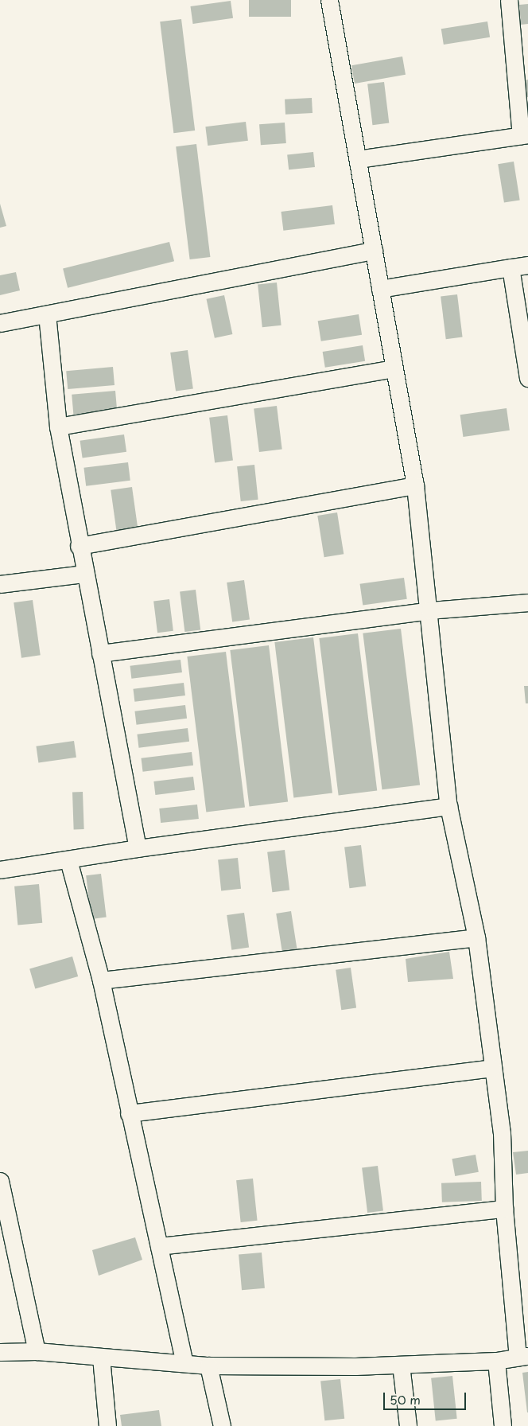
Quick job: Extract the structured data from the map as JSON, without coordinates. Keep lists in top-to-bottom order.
{
  "scale_bar": "50 m"
}
